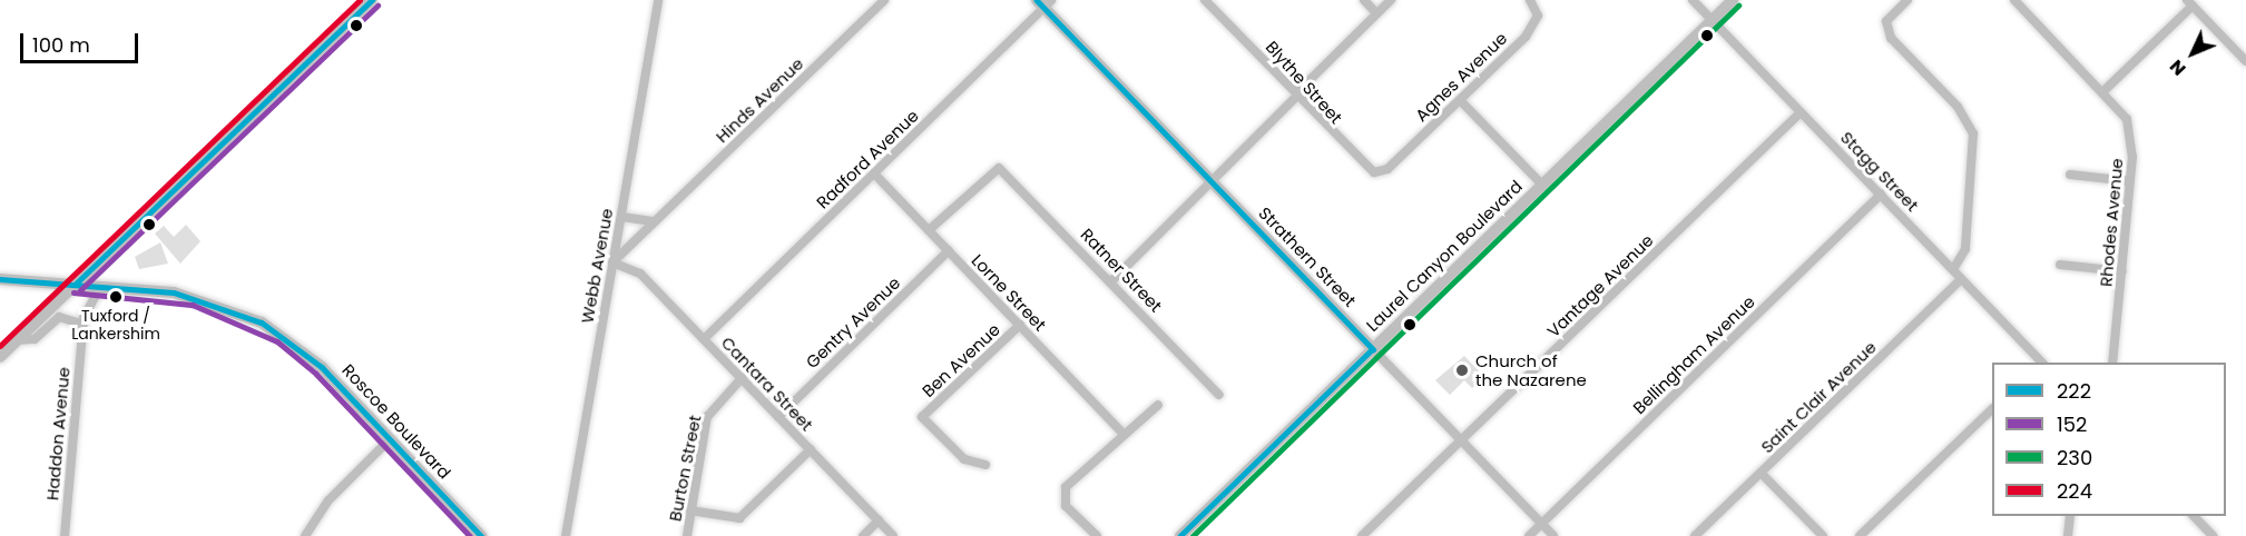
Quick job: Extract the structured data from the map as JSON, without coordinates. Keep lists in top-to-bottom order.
{
  "streets": {
    "main road": ["Laurel Canyon Boulevard", "Strathern Street", "Roscoe Boulevard"],
    "street": [
      "Agnes Avenue",
      "Blythe Street",
      "Hinds Avenue",
      "Radford Avenue",
      "Stagg Street",
      "Rhodes Avenue",
      "Webb Avenue",
      "Ratner Street",
      "Vantage Avenue",
      "Lorne Street",
      "Gentry Avenue",
      "Bellingham Avenue",
      "Ben Avenue",
      "Cantara Street",
      "Saint Clair Avenue",
      "Haddon Avenue",
      "Burton Street"
    ]
  },
  "crossings": [
    ["Agnes Avenue", "Blythe Street"],
    ["Hinds Avenue", "Webb Avenue"],
    ["Hinds Avenue", "Cantara Street"],
    ["Radford Avenue", "Strathern Street"],
    ["Radford Avenue", "Lorne Street"],
    ["Radford Avenue", "Cantara Street"],
    ["Stagg Street", "Laurel Canyon Boulevard"],
    ["Stagg Street", "Vantage Avenue"],
    ["Stagg Street", "Bellingham Avenue"],
    ["Stagg Street", "Saint Clair Avenue"],
    ["Laurel Canyon Boulevard", "Strathern Street"],
    ["Strathern Street", "Vantage Avenue"],
    ["Strathern Street", "Bellingham Avenue"],
    ["Webb Avenue", "Cantara Street"],
    ["Ratner Street", "Lorne Street"],
    ["Lorne Street", "Gentry Avenue"],
    ["Lorne Street", "Ben Avenue"],
    ["Gentry Avenue", "Cantara Street"],
    ["Cantara Street", "Burton Street"],
    ["Roscoe Boulevard", "Haddon Avenue"]
  ],
  "places": ["Tuxford / Lankershim", "Church of the Nazarene"],
  "lines": [
    "transit line 222",
    "transit line 224",
    "transit line 152",
    "transit line 230"
  ],
  "legend": [
    "222",
    "152",
    "230",
    "224"
  ],
  "scale_bar": "100 m",
  "north": "bottom left"
}
